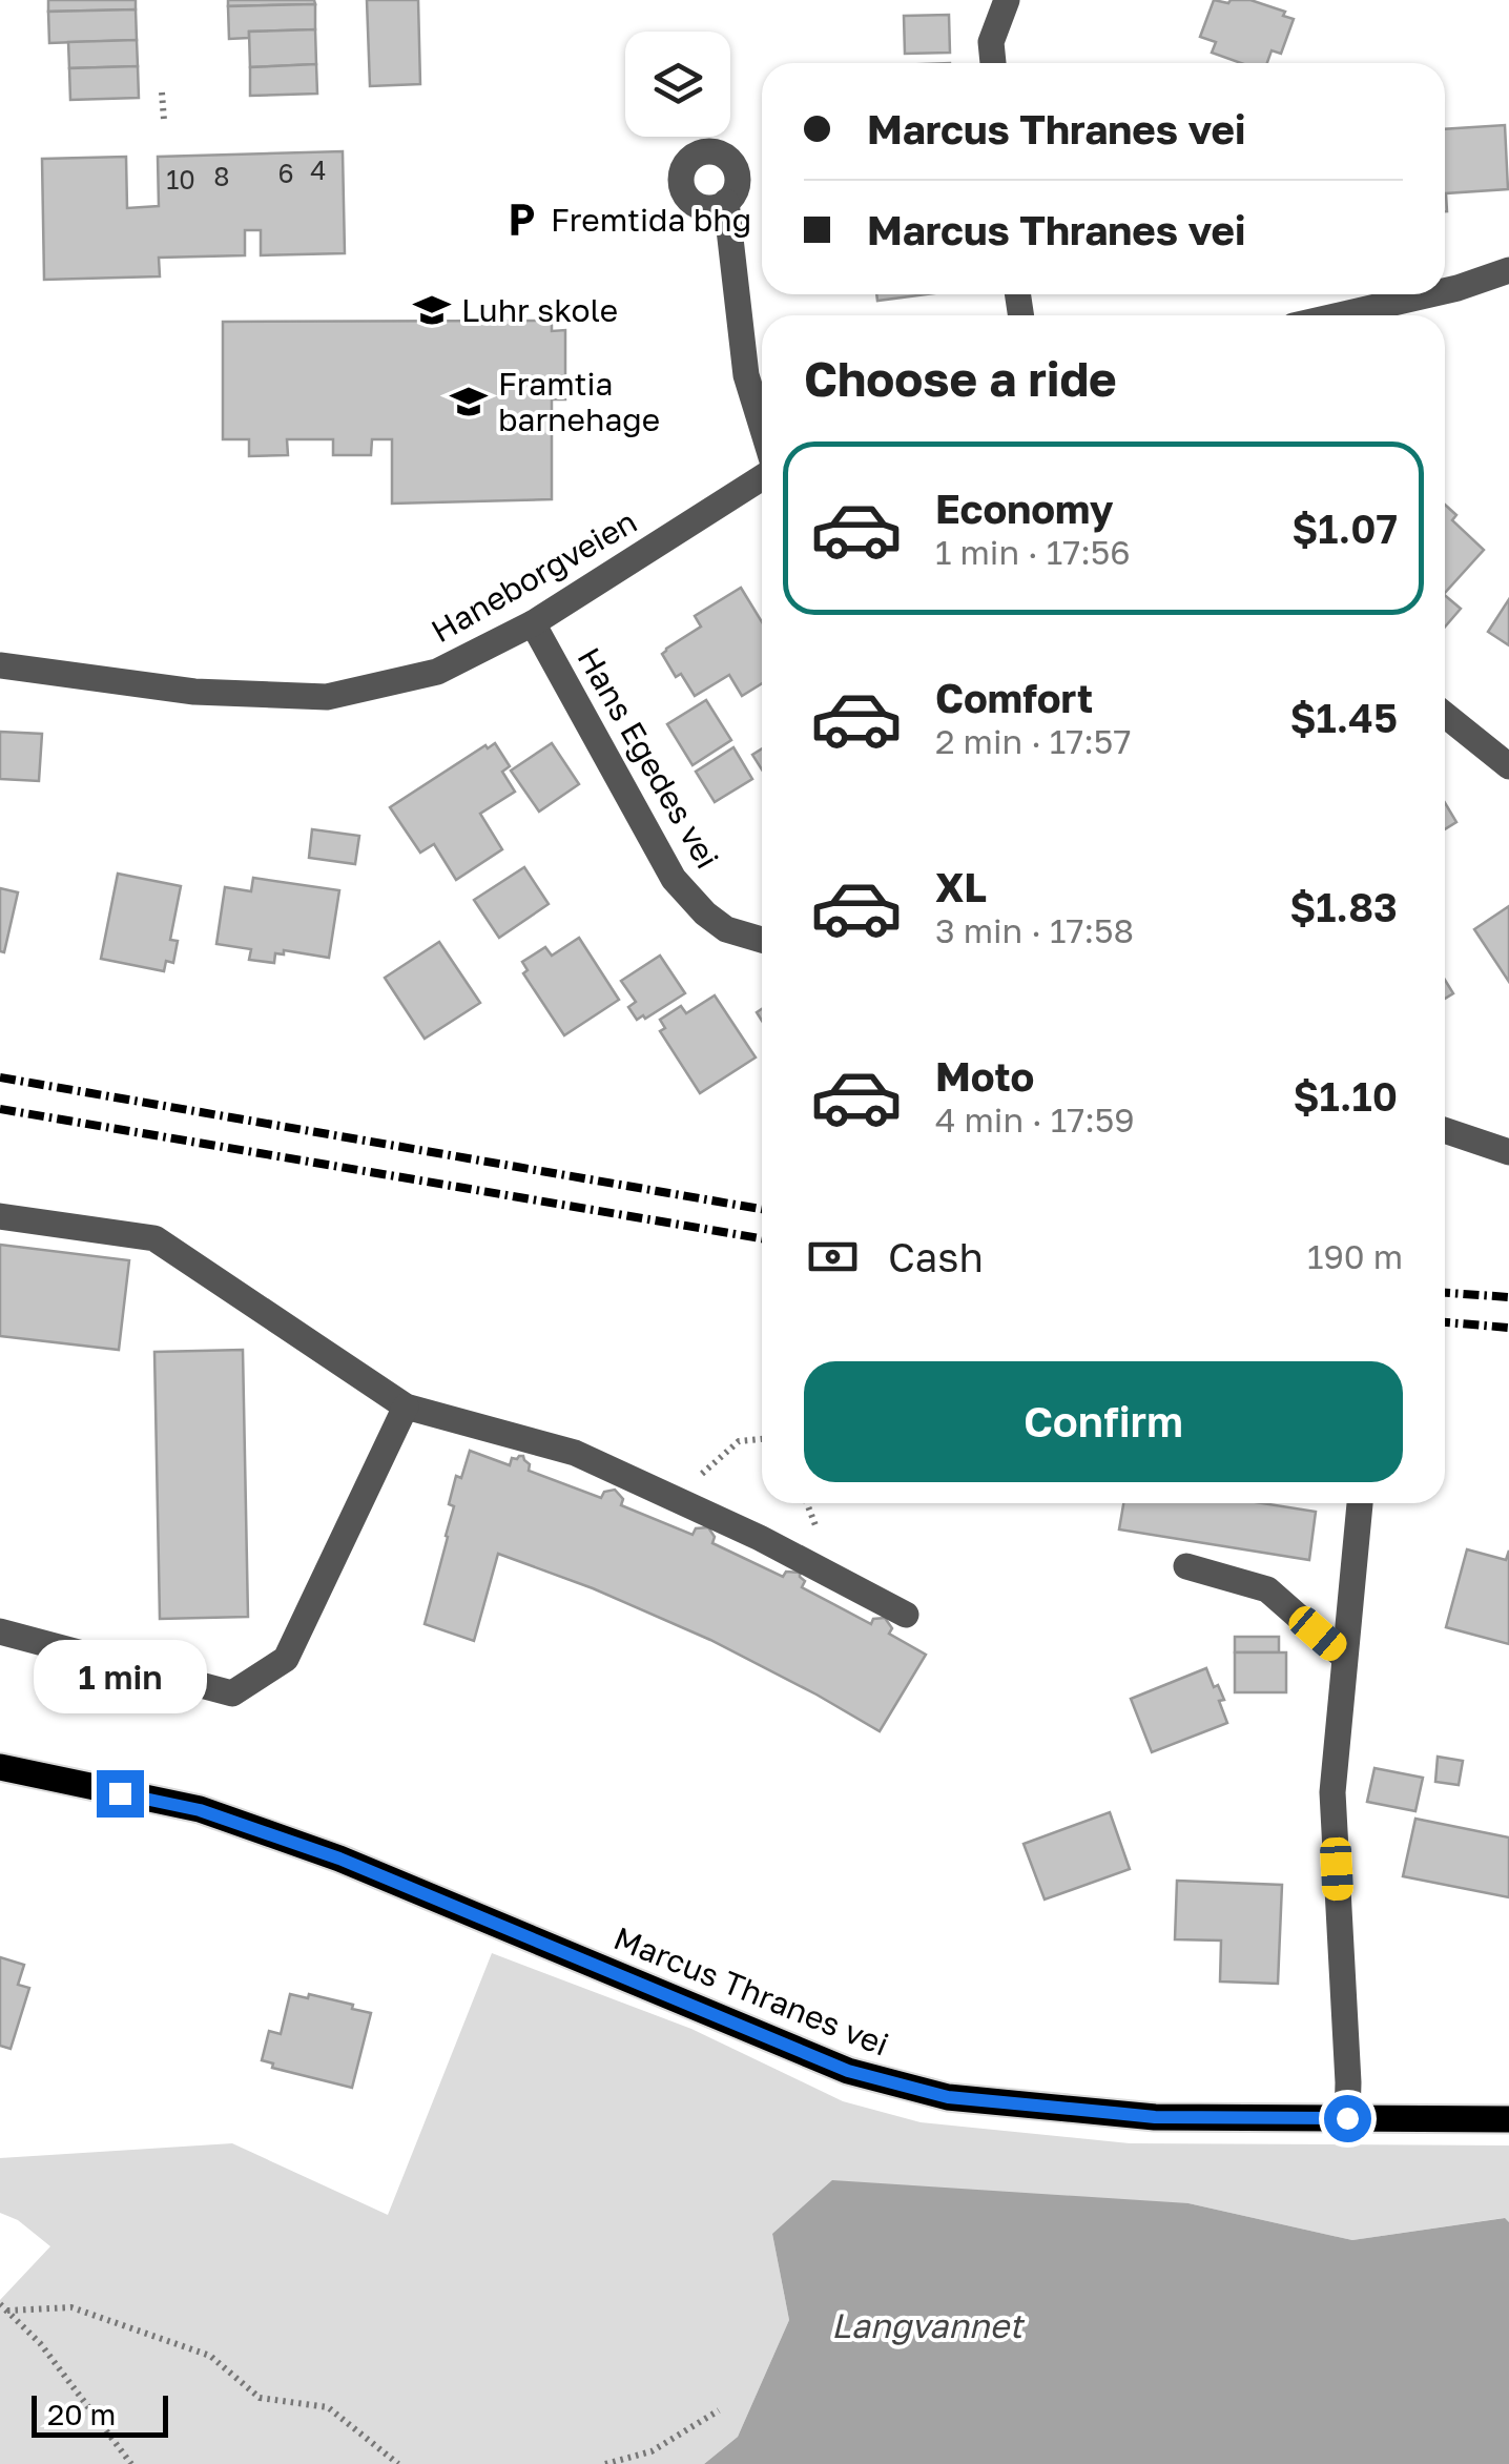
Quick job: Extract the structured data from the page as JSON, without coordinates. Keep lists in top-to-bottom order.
{
  "streets": {
    "main road": ["Marcus Thranes vei"],
    "street": ["Haneborgveien", "Hans Egedes vei"]
  },
  "crossings": [
    ["Haneborgveien", "Hans Egedes vei"]
  ],
  "water": ["Langvannet"],
  "places": {
    "parking": ["Fremtida bhg"],
    "school or university": ["Luhr skole", "Framtia barnehage"]
  },
  "house_numbers": [
    "4",
    "6",
    "8",
    "10"
  ],
  "scale_bar": "20 m",
  "page": {
    "banner": ["Marcus Thranes vei", "Marcus Thranes vei"],
    "heading": "Choose a ride",
    "list": [
      {
        "name": "Economy",
        "note": "1 min · 17:56",
        "value": "$1.07"
      },
      {
        "name": "Comfort",
        "note": "2 min · 17:57",
        "value": "$1.45"
      },
      {
        "name": "XL",
        "note": "3 min · 17:58",
        "value": "$1.83"
      },
      {
        "name": "Moto",
        "note": "4 min · 17:59",
        "value": "$1.10"
      }
    ],
    "pay": ["Cash", "190 m"],
    "buttons": "Confirm",
    "bubble": "1 min",
    "scale": "20 m"
  }
}
